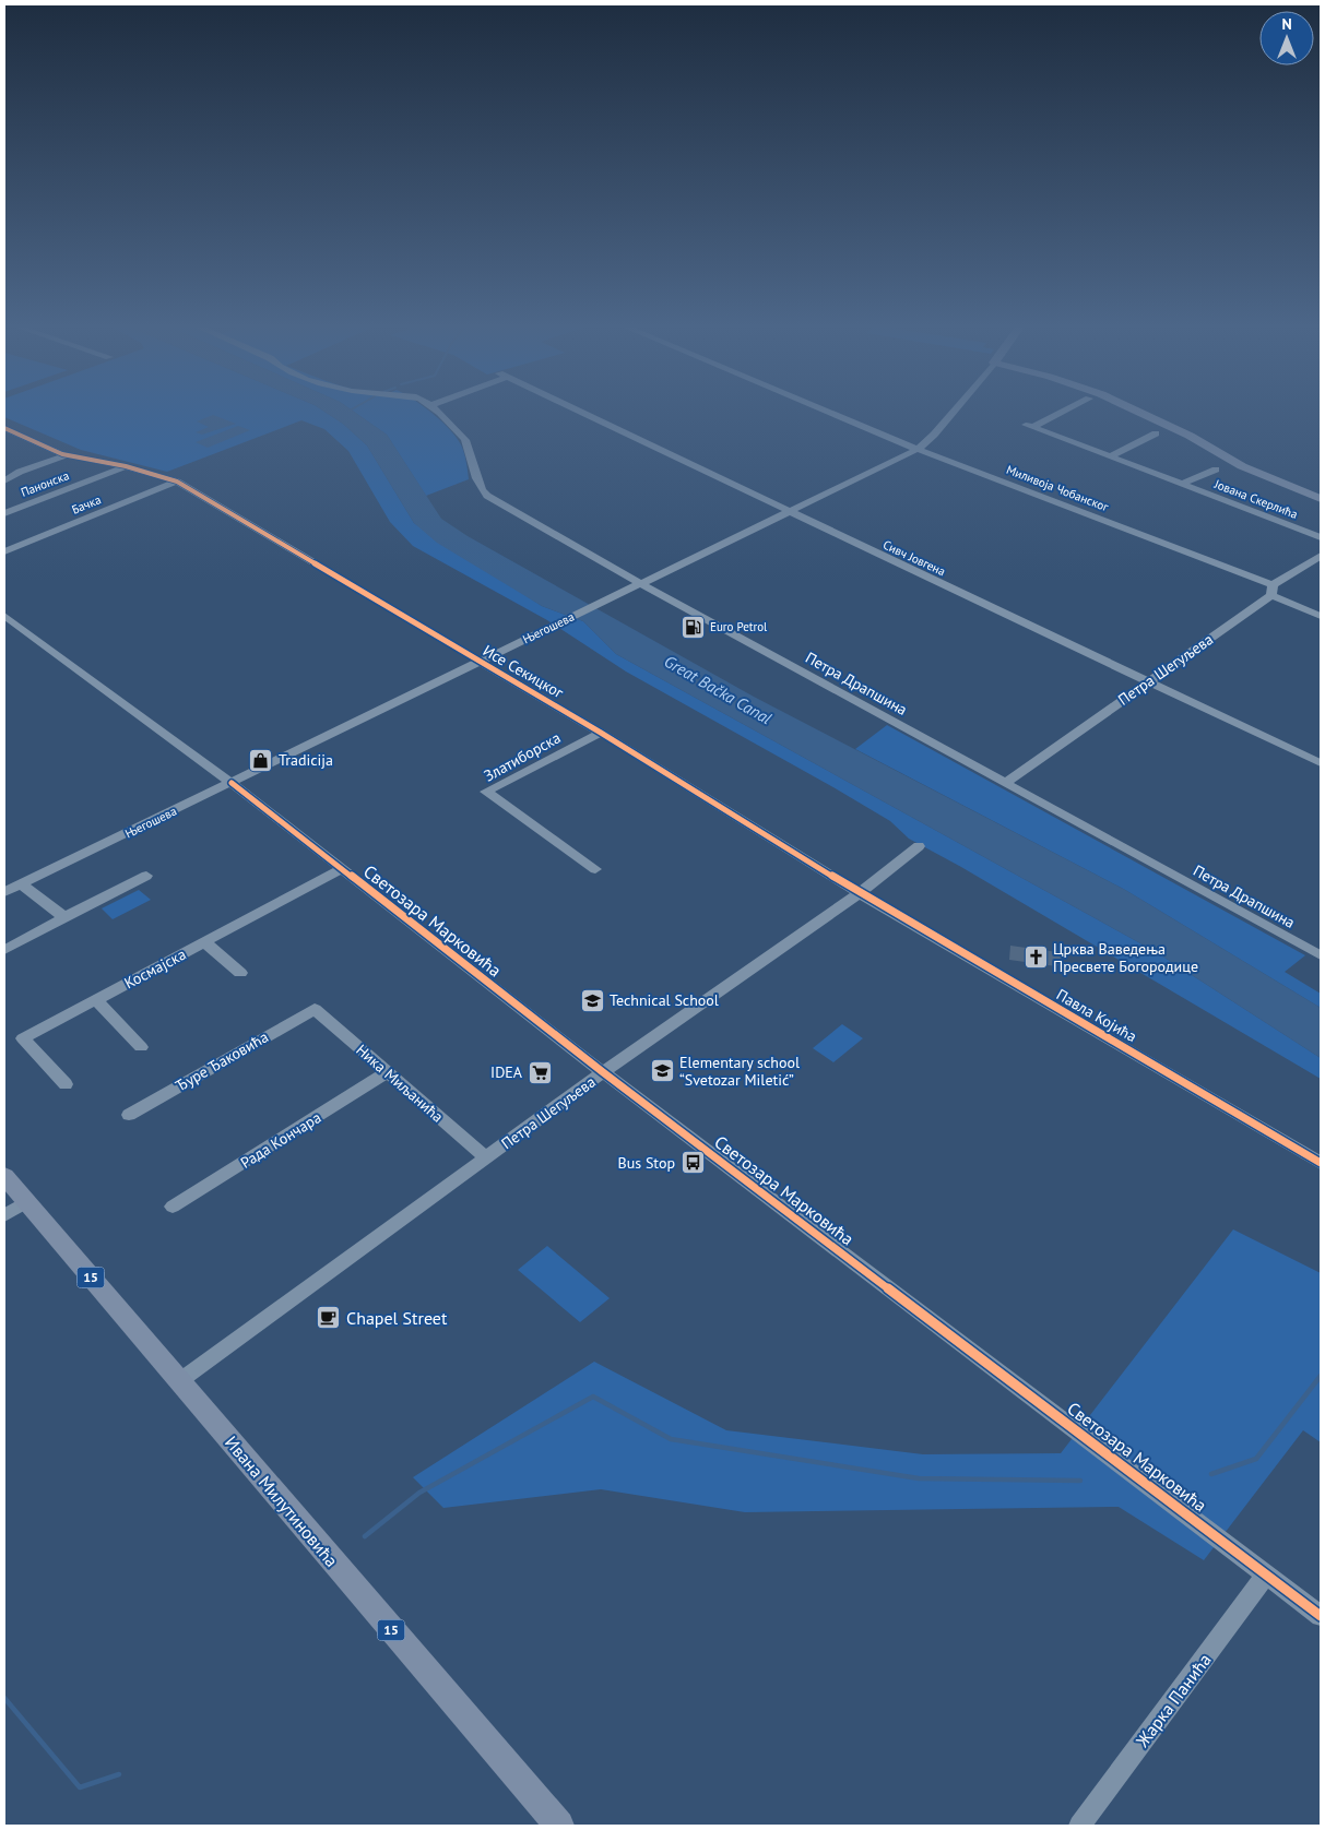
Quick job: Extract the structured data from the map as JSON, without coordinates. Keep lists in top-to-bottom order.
{
  "streets": {
    "main road": ["15", "Ивана Милутиновића"],
    "street": [
      "Панонска",
      "Миливоја Чобанског",
      "Јована Скерлића",
      "Бачка",
      "Сивч Јовгена",
      "Његошева",
      "Петра Шегуљева",
      "Исе Секицког",
      "Петра Драпшина",
      "Златиборска",
      "Светозара Марковића",
      "Космајска",
      "Павла Којића",
      "Ђуре Ђаковића",
      "Ника Миљанића",
      "Рада Кончара",
      "Жарка Панића"
    ]
  },
  "crossings": [
    ["Панонска", "Бачка"],
    ["Панонска", "Исе Секицког"],
    ["Миливоја Чобанског", "Његошева"],
    ["Миливоја Чобанског", "Петра Шегуљева"],
    ["Бачка", "Исе Секицког"],
    ["Сивч Јовгена", "Његошева"],
    ["Сивч Јовгена", "Петра Шегуљева"],
    ["Његошева", "Исе Секицког"],
    ["Његошева", "Петра Драпшина"],
    ["Његошева", "Светозара Марковића"],
    ["Петра Шегуљева", "Исе Секицког"],
    ["Петра Шегуљева", "Петра Драпшина"],
    ["Петра Шегуљева", "Светозара Марковића"],
    ["Петра Шегуљева", "Павла Којића"],
    ["Петра Шегуљева", "Ника Миљанића"],
    ["Петра Шегуљева", "Ивана Милутиновића"],
    ["Исе Секицког", "Златиборска"],
    ["Исе Секицког", "Павла Којића"],
    ["Светозара Марковића", "Космајска"],
    ["Светозара Марковића", "Жарка Панића"],
    ["Ђуре Ђаковића", "Ника Миљанића"],
    ["Ника Миљанића", "Рада Кончара"]
  ],
  "water": ["Great Bačka Canal"],
  "places": {
    "fuel station": ["Euro Petrol"],
    "shop": ["Tradicija"],
    "church": ["Црква Ваведења Пресвете Богородице"],
    "school or university": ["Technical School", "Elementary school “Svetozar Miletić”"],
    "supermarket": ["IDEA"],
    "bus stop": ["Bus Stop"],
    "cafe": ["Chapel Street"]
  },
  "north": "top"
}
